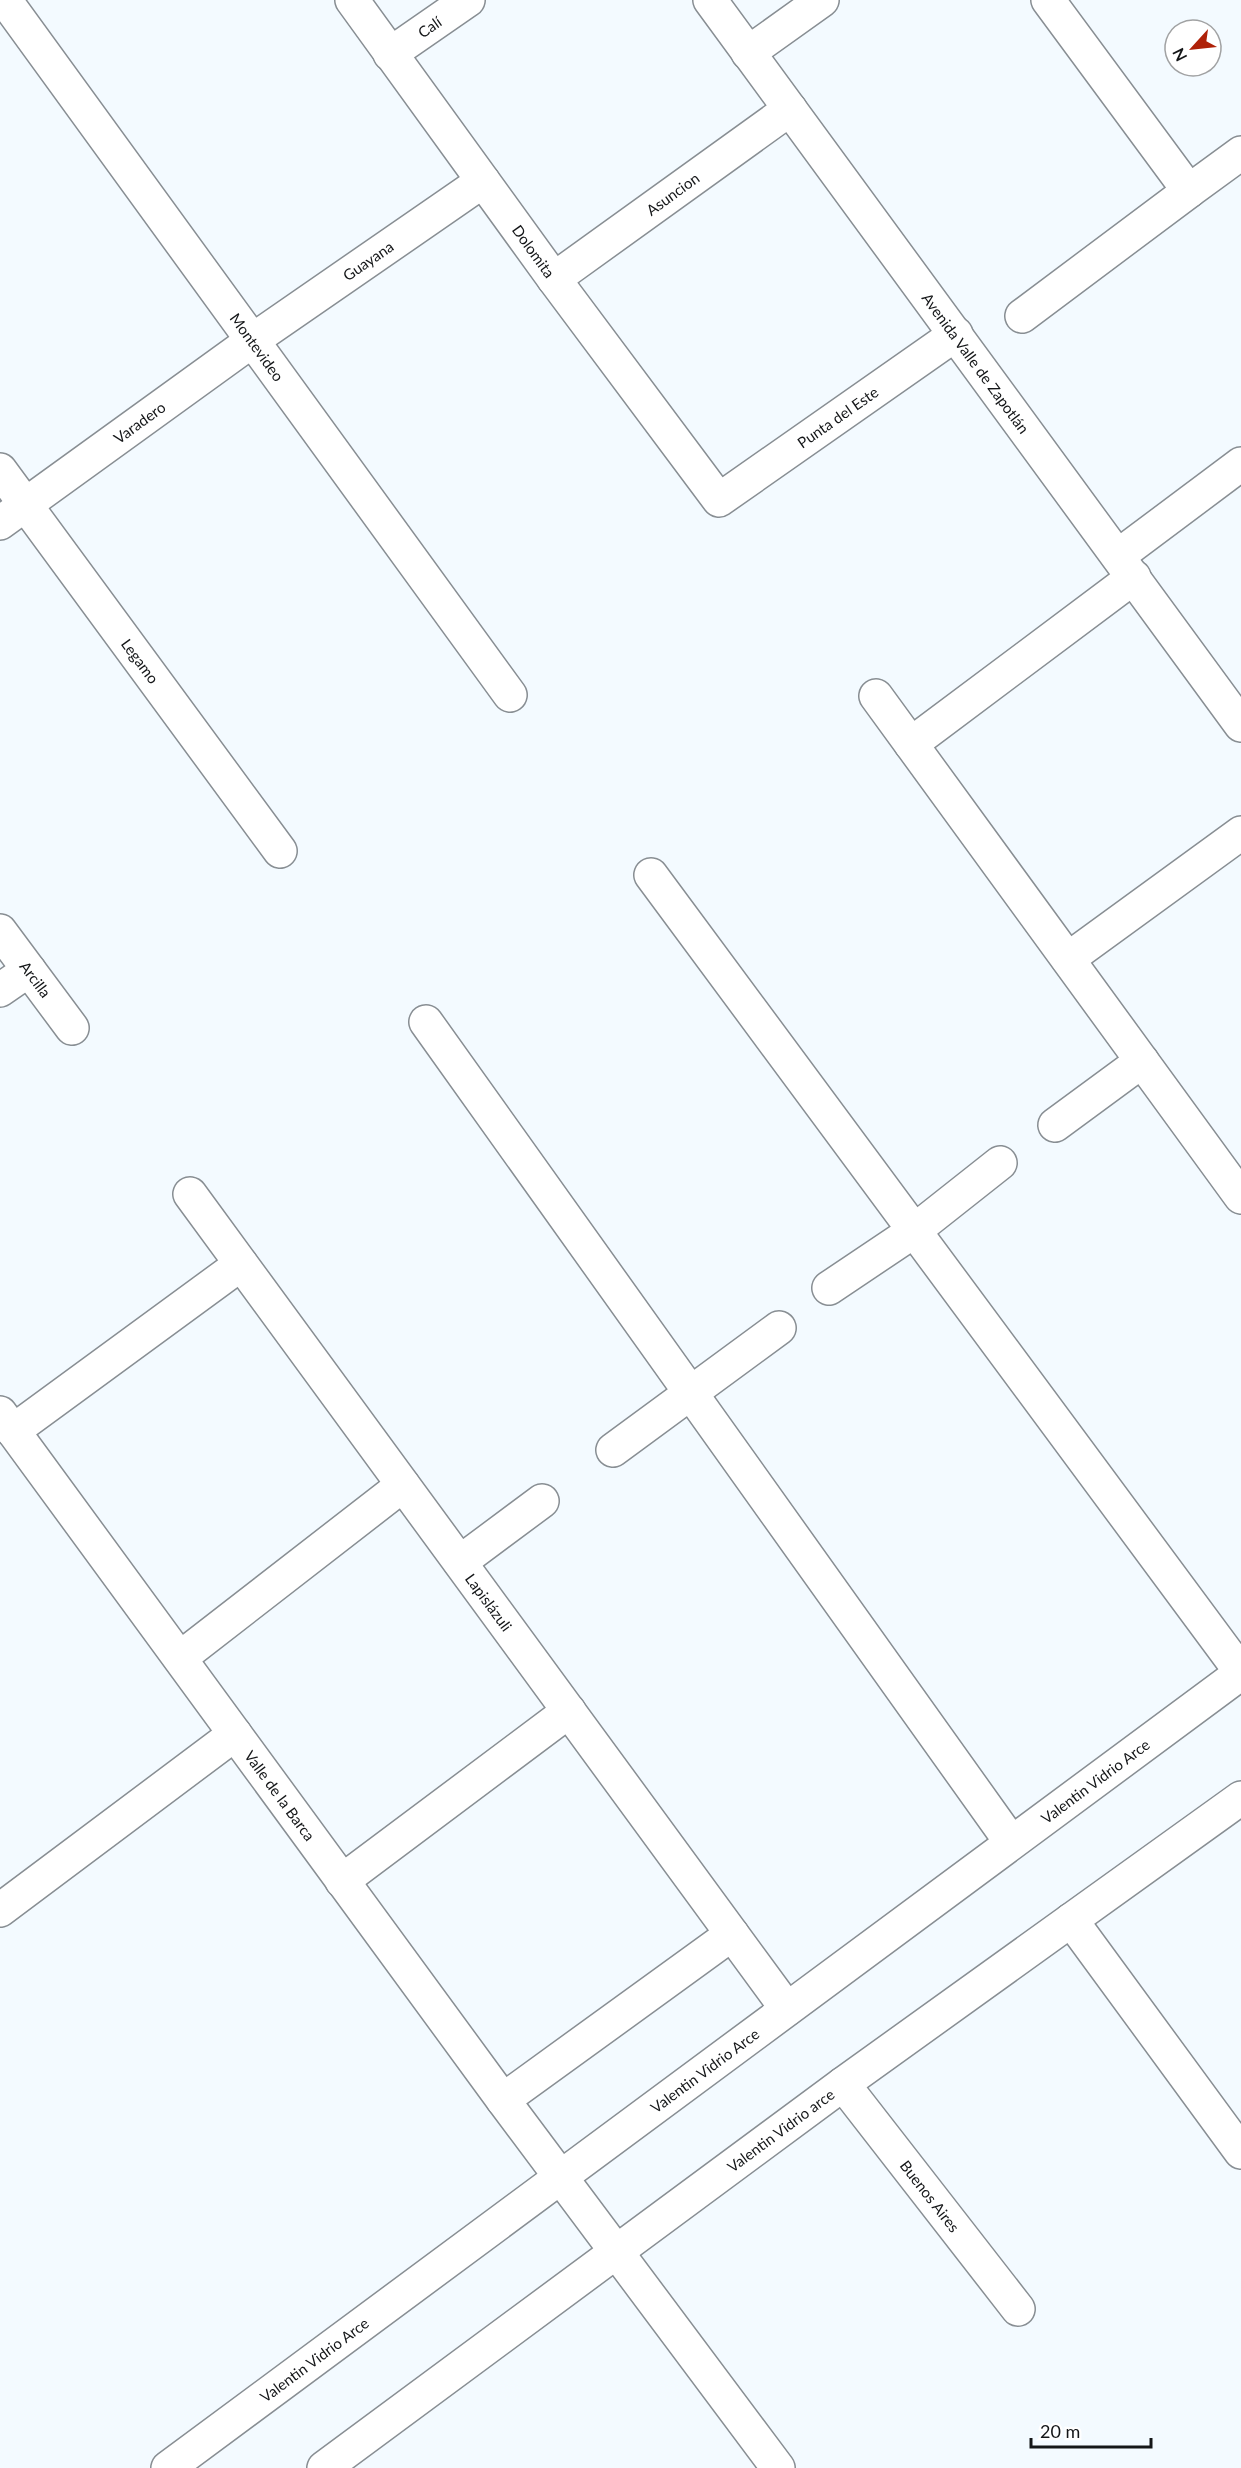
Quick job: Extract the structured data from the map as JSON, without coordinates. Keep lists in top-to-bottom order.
{
  "streets": {
    "street": [
      "Calí",
      "Asuncion",
      "Dolomita",
      "Guayana",
      "Montevideo",
      "Avenida Valle de Zapotlán",
      "Punta del Este",
      "Varadero",
      "Legamo",
      "Arcilla",
      "Lapislázuli",
      "Valentin Vidrio Arce",
      "Valle de la Barca",
      "Valentin Vidrio arce",
      "Buenos Aires"
    ]
  },
  "crossings": [
    ["Calí", "Dolomita"],
    ["Asuncion", "Dolomita"],
    ["Asuncion", "Avenida Valle de Zapotlán"],
    ["Dolomita", "Guayana"],
    ["Dolomita", "Punta del Este"],
    ["Guayana", "Montevideo"],
    ["Guayana", "Varadero"],
    ["Montevideo", "Varadero"],
    ["Avenida Valle de Zapotlán", "Punta del Este"],
    ["Varadero", "Legamo"],
    ["Lapislázuli", "Valentin Vidrio Arce"],
    ["Valentin Vidrio Arce", "Valle de la Barca"],
    ["Valle de la Barca", "Valentin Vidrio arce"],
    ["Valentin Vidrio arce", "Buenos Aires"]
  ],
  "scale_bar": "20 m",
  "north": "bottom left"
}
